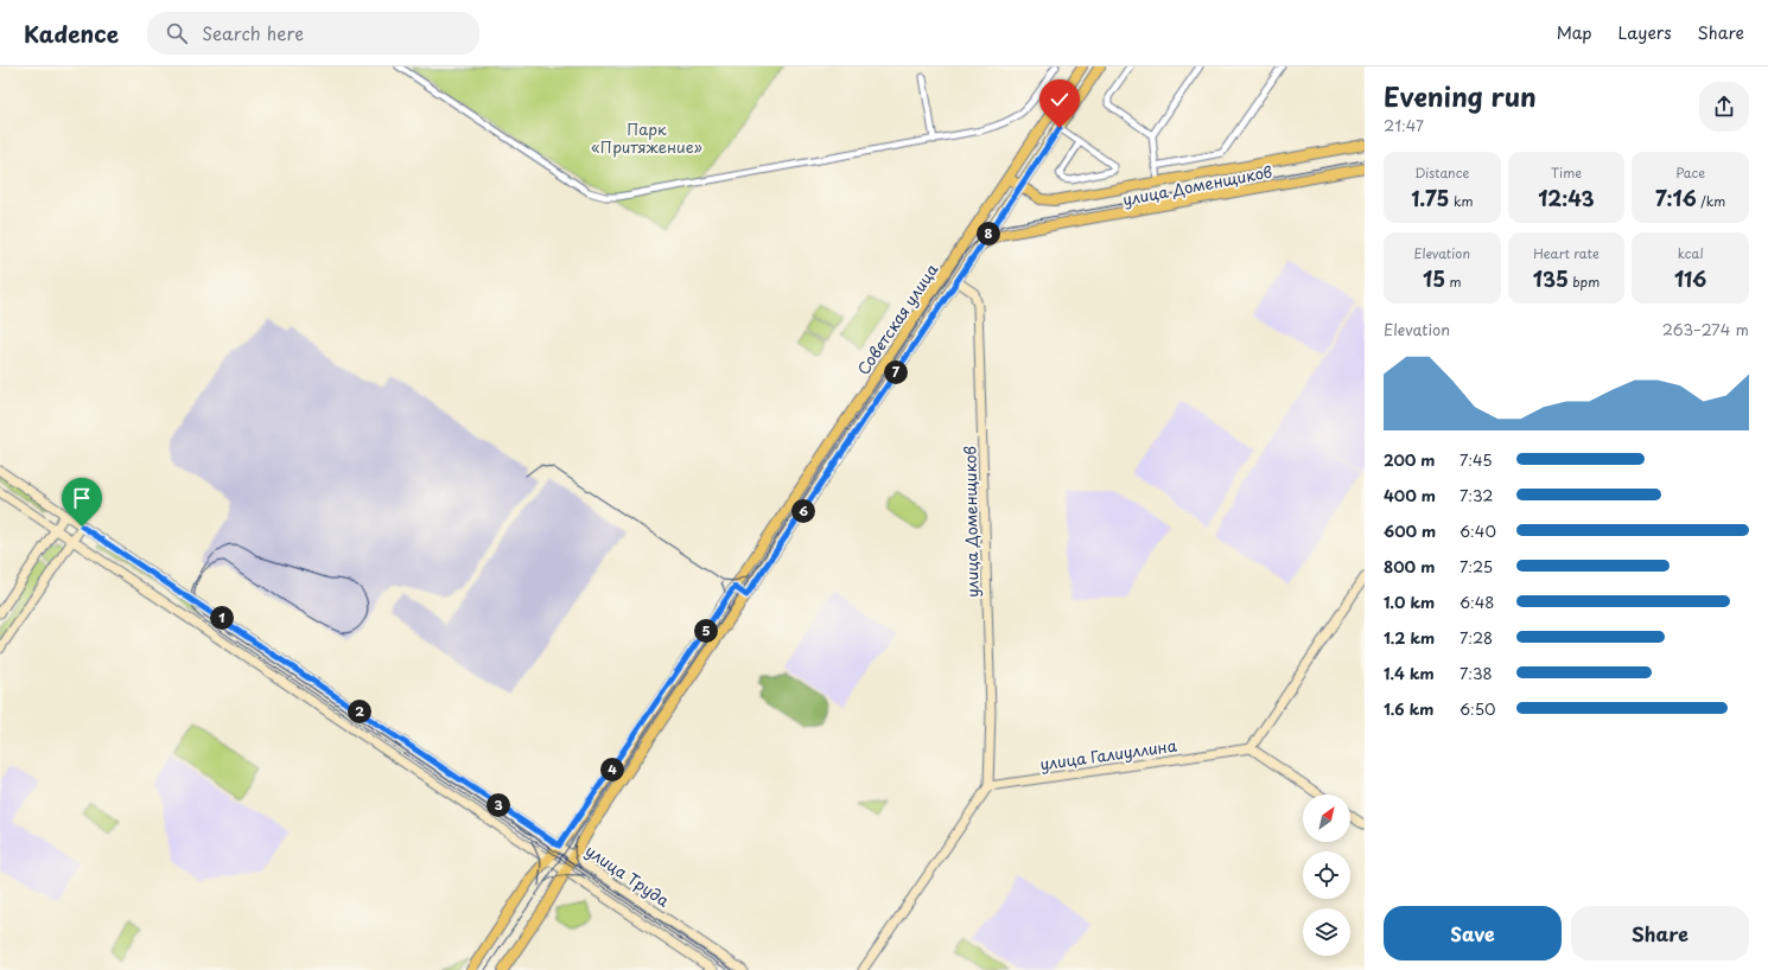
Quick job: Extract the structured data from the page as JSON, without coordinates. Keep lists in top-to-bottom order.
{
  "streets": {
    "main road": [
      "улица Доменщиков",
      "Советская улица",
      "улица Галиуллина",
      "улица Труда"
    ]
  },
  "crossings": [
    ["улица Доменщиков", "Советская улица"],
    ["улица Доменщиков", "улица Галиуллина"],
    ["Советская улица", "улица Труда"]
  ],
  "parks": ["Парк «Притяжение»"],
  "north": "top right",
  "page": {
    "header": "Kadence",
    "search": "Search here",
    "nav": ["Map", "Layers", "Share"],
    "heading": ["Evening run", "21:47"],
    "stats": [
      ["Distance", "1.75 km"],
      ["Time", "12:43"],
      ["Pace", "7:16 /km"],
      ["Elevation", "15 m"],
      ["Heart rate", "135 bpm"],
      ["kcal", "116"]
    ],
    "pins": [
      "8",
      "7",
      "6",
      "1",
      "5",
      "2",
      "4",
      "3"
    ],
    "chart": ["Elevation", "263–274 m"],
    "list": [
      {
        "name": "200 m",
        "note": "7:45"
      },
      {
        "name": "400 m",
        "note": "7:32"
      },
      {
        "name": "600 m",
        "note": "6:40"
      },
      {
        "name": "800 m",
        "note": "7:25"
      },
      {
        "name": "1.0 km",
        "note": "6:48"
      },
      {
        "name": "1.2 km",
        "note": "7:28"
      },
      {
        "name": "1.4 km",
        "note": "7:38"
      },
      {
        "name": "1.6 km",
        "note": "6:50"
      }
    ],
    "buttons": ["Save", "Share"]
  }
}
